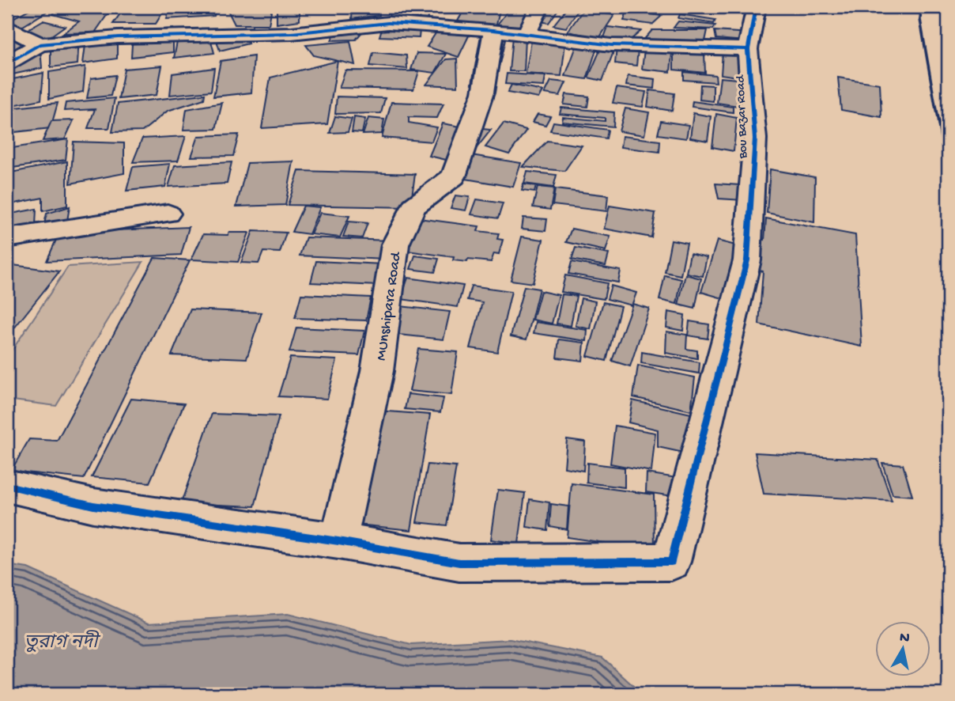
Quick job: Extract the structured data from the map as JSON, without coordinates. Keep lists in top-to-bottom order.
{
  "streets": {
    "street": ["Bou Bazar Road", "MUnshipara Road"]
  },
  "crossings": [
    ["Bou Bazar Road", "MUnshipara Road"]
  ],
  "water": ["তুরাগ নদী"],
  "north": "top"
}
